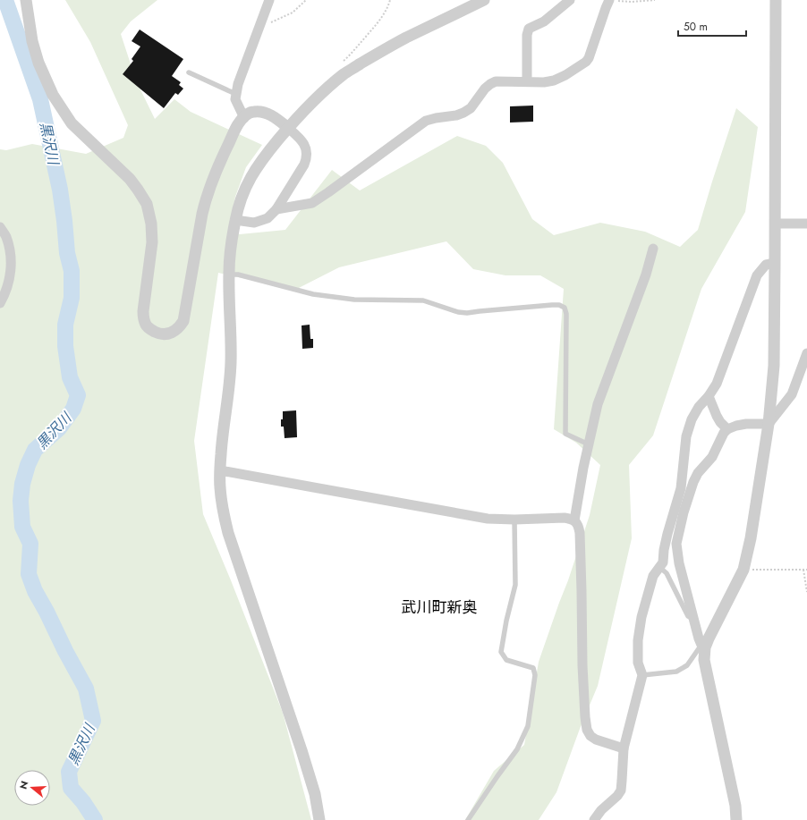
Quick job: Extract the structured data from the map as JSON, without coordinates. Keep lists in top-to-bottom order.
{
  "districts": ["武川町新奥"],
  "water": ["黒沢川"],
  "scale_bar": "50 m",
  "north": "left"
}
